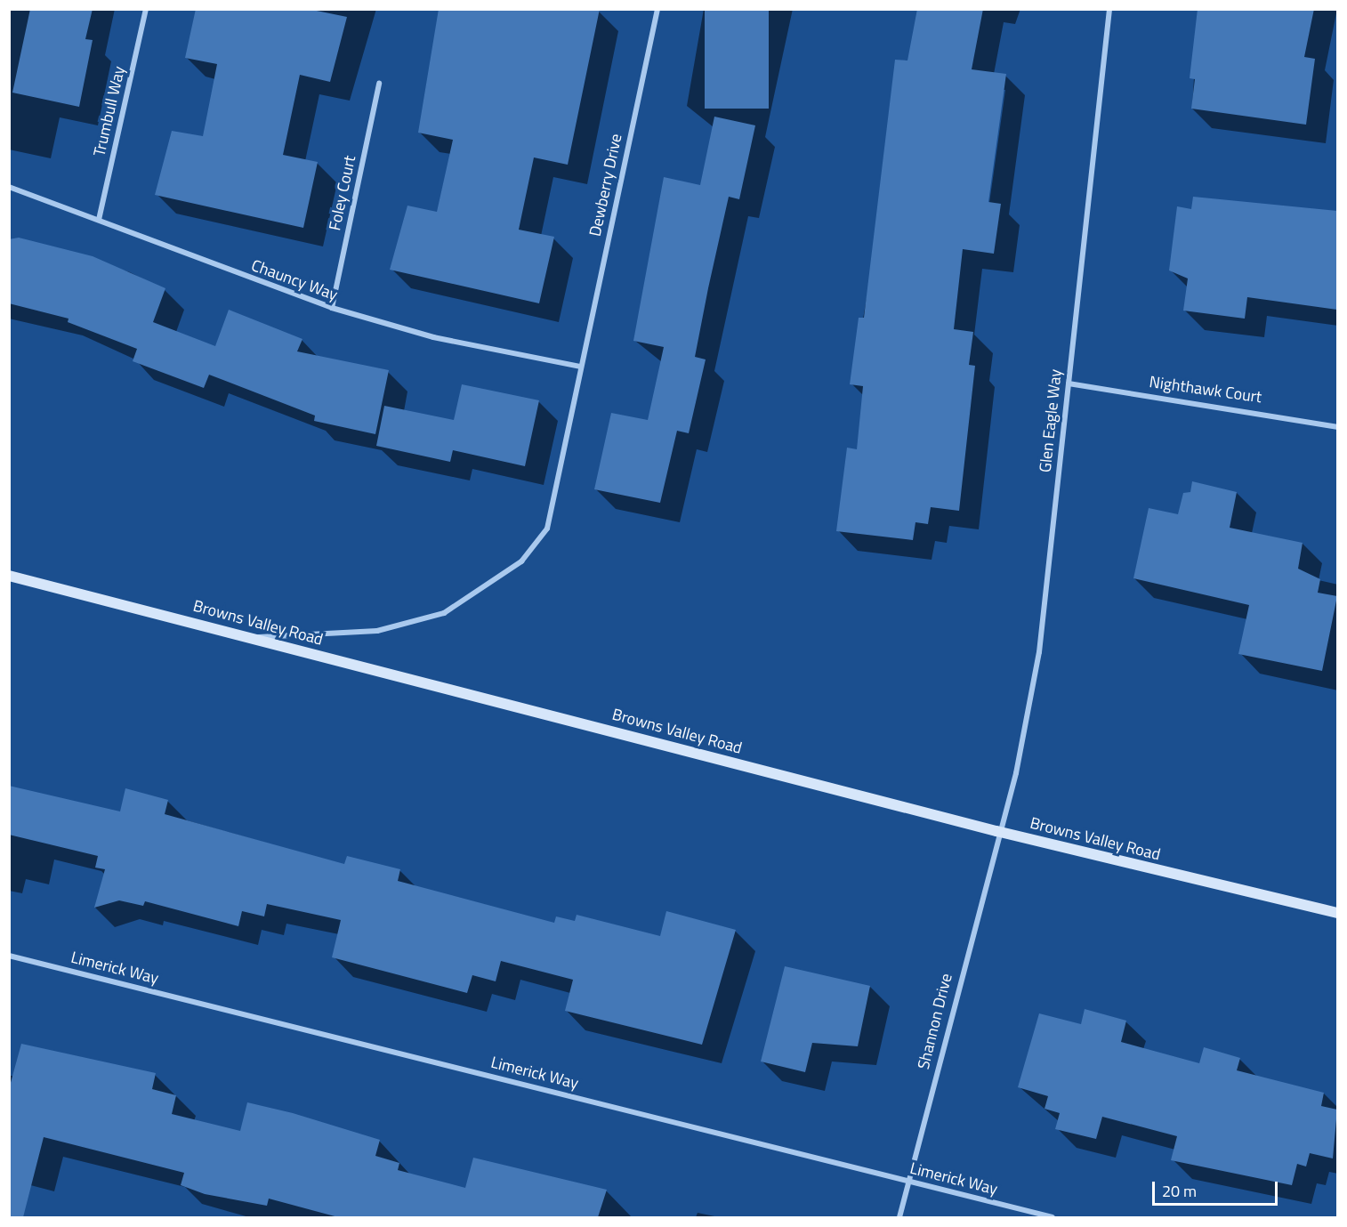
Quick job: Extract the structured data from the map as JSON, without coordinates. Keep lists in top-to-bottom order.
{
  "streets": {
    "main road": ["Browns Valley Road"],
    "street": [
      "Trumbull Way",
      "Dewberry Drive",
      "Foley Court",
      "Chauncy Way",
      "Nighthawk Court",
      "Glen Eagle Way",
      "Limerick Way",
      "Shannon Drive"
    ]
  },
  "crossings": [
    ["Trumbull Way", "Chauncy Way"],
    ["Dewberry Drive", "Chauncy Way"],
    ["Dewberry Drive", "Browns Valley Road"],
    ["Foley Court", "Chauncy Way"],
    ["Nighthawk Court", "Glen Eagle Way"],
    ["Glen Eagle Way", "Browns Valley Road"],
    ["Glen Eagle Way", "Shannon Drive"],
    ["Browns Valley Road", "Shannon Drive"],
    ["Limerick Way", "Shannon Drive"]
  ],
  "scale_bar": "20 m"
}
